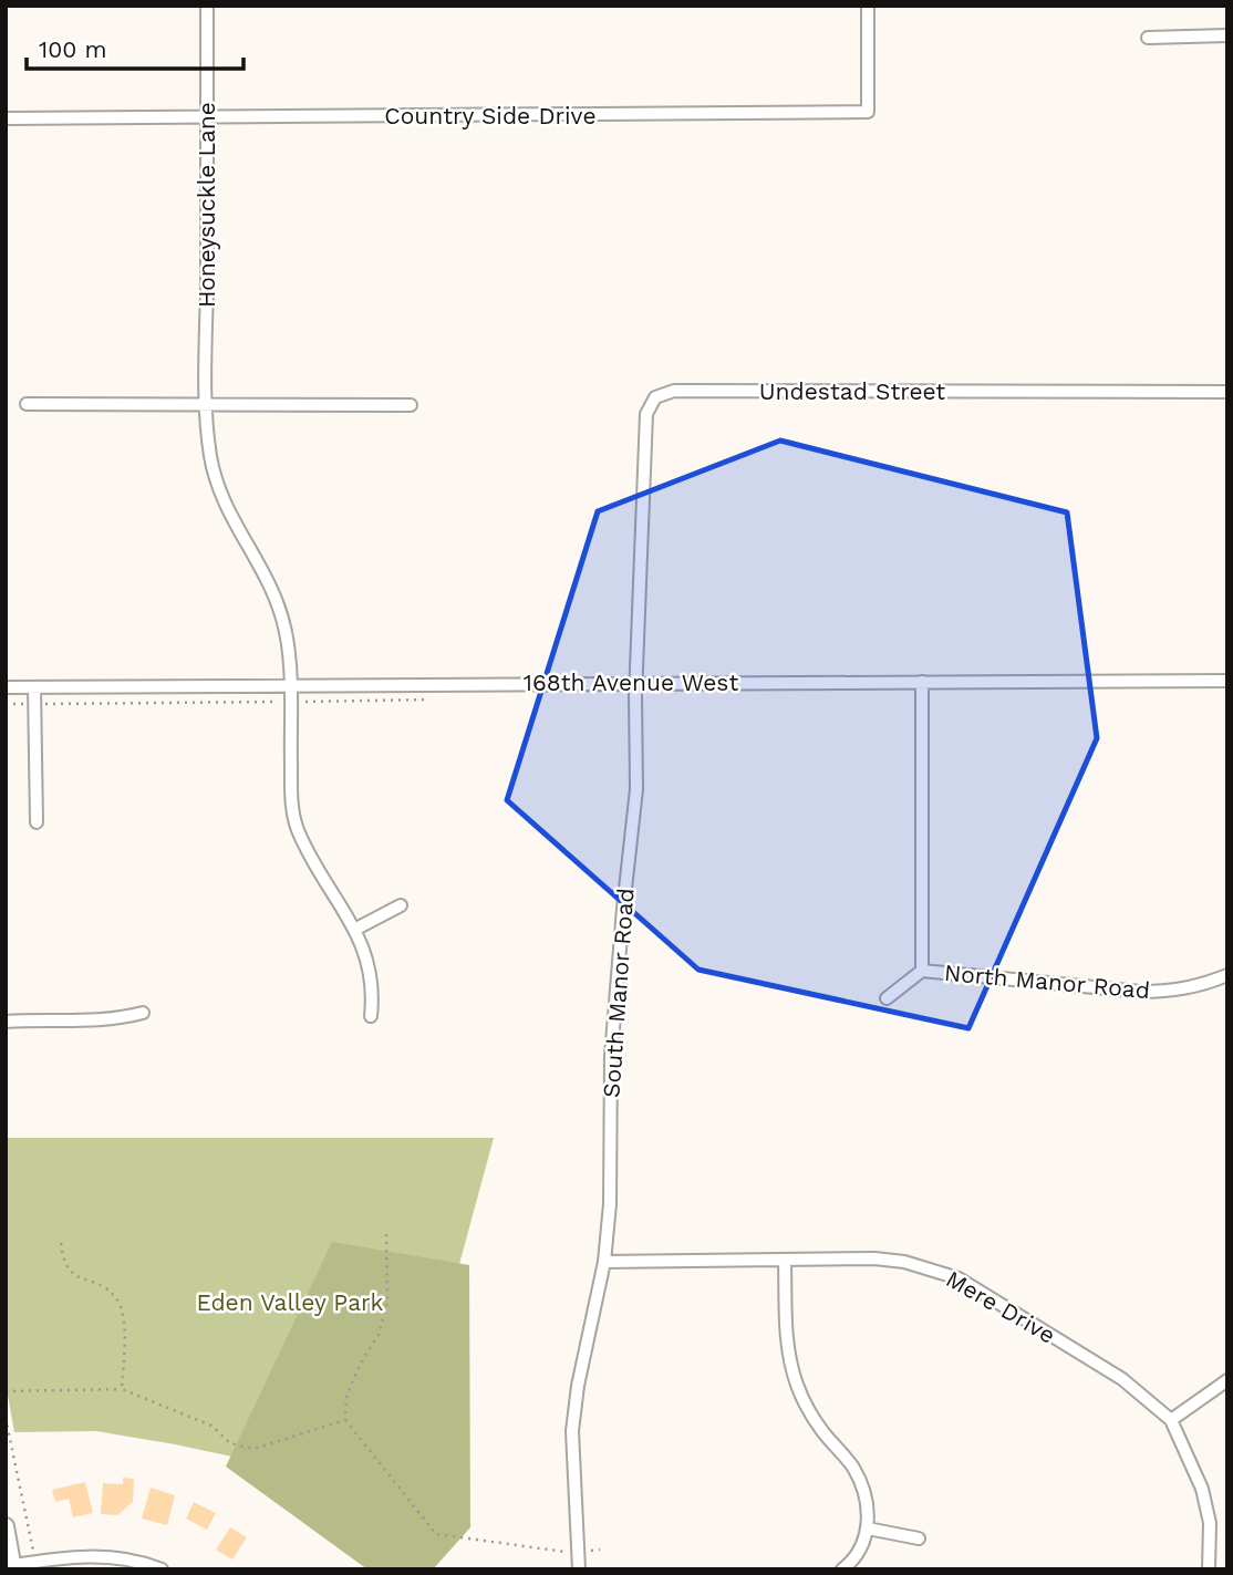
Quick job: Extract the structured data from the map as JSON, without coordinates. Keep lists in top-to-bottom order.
{
  "streets": {
    "street": [
      "Country Side Drive",
      "Honeysuckle Lane",
      "Undestad Street",
      "168th Avenue West",
      "North Manor Road",
      "South Manor Road",
      "Mere Drive"
    ]
  },
  "crossings": [
    ["Country Side Drive", "Honeysuckle Lane"],
    ["Honeysuckle Lane", "168th Avenue West"],
    ["Undestad Street", "South Manor Road"],
    ["168th Avenue West", "North Manor Road"],
    ["168th Avenue West", "South Manor Road"],
    ["South Manor Road", "Mere Drive"]
  ],
  "parks": ["Eden Valley Park"],
  "scale_bar": "100 m"
}
